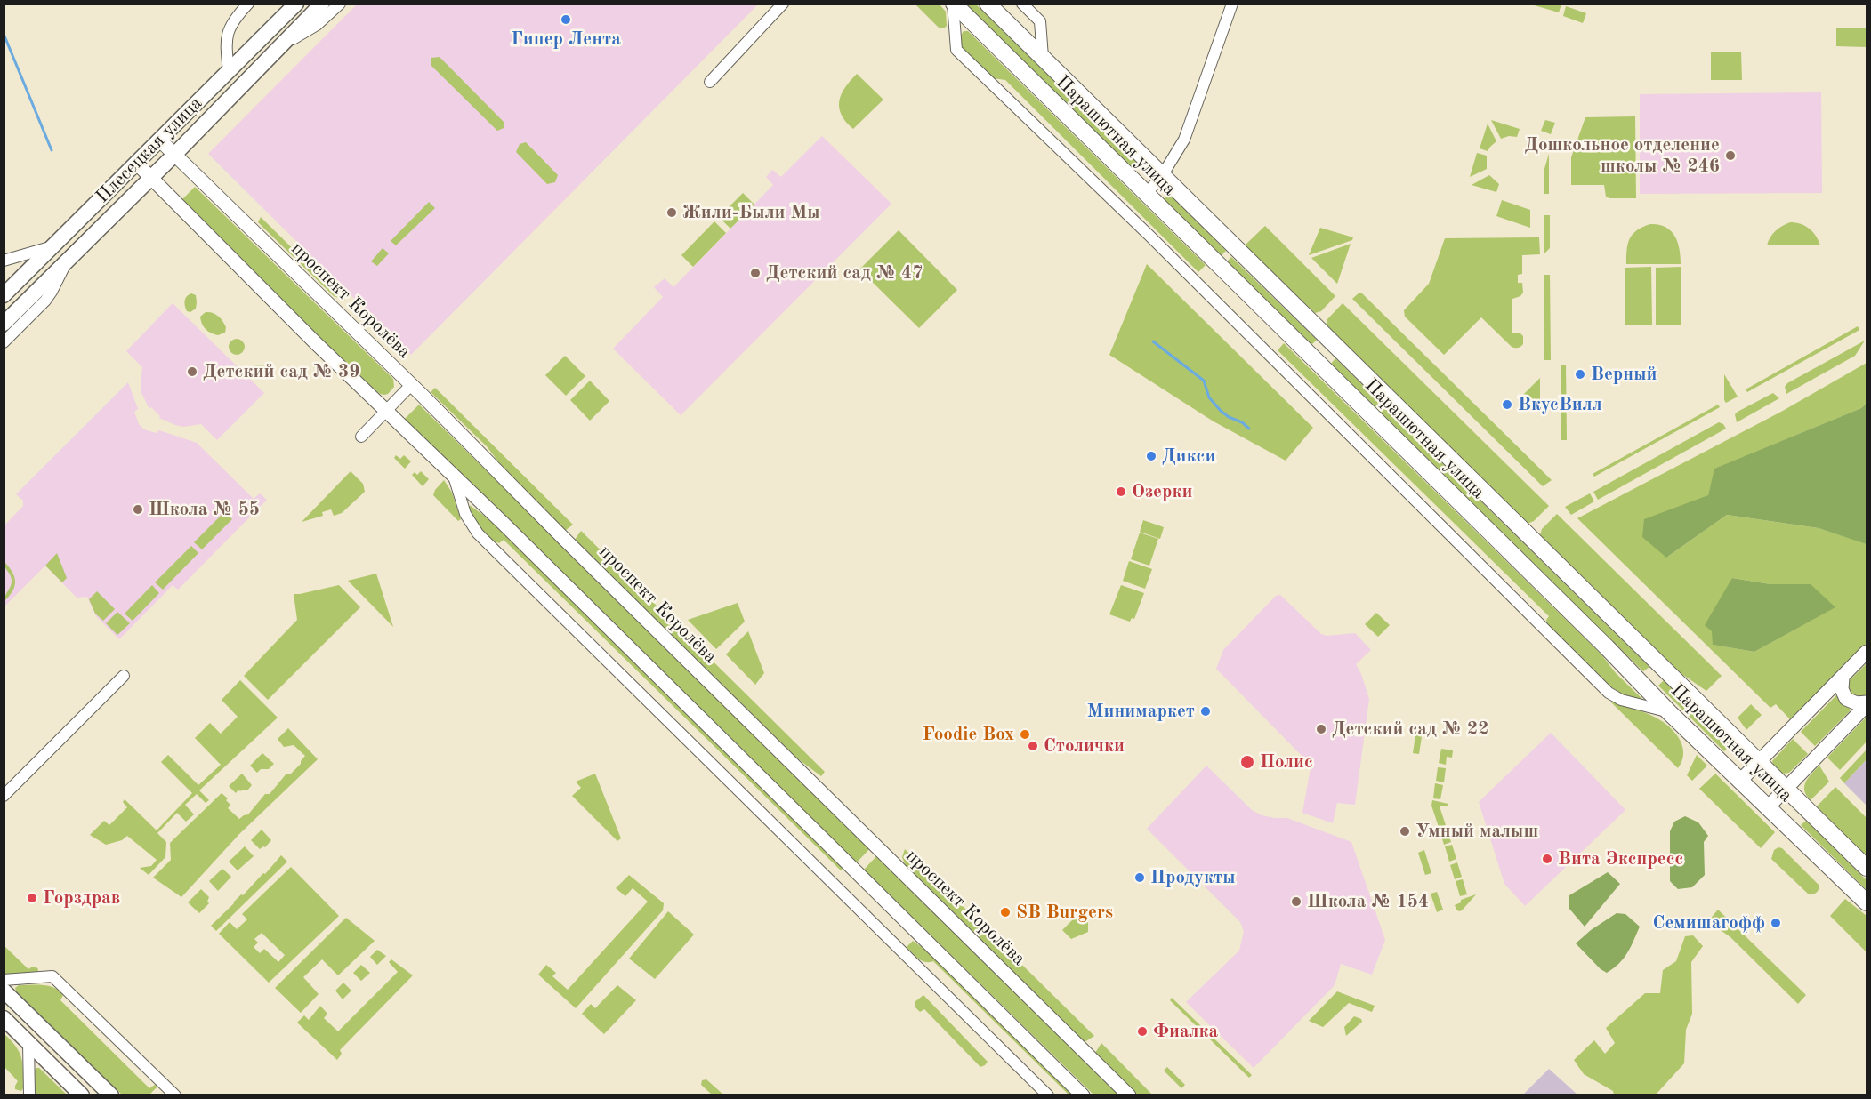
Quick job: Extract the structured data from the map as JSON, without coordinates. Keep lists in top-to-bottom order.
{
  "streets": {
    "main road": ["Парашютная улица", "Плесецкая улица"],
    "street": ["проспект Королёва"]
  },
  "crossings": [
    ["Плесецкая улица", "проспект Королёва"]
  ],
  "places": [
    "Гипер Лента",
    "Дошкольное отделение школы № 246",
    "Жили-Были Мы",
    "Детский сад № 47",
    "Детский сад № 39",
    "Верный",
    "ВкусВилл",
    "Дикси",
    "Озерки",
    "Школа № 55",
    "Минимаркет",
    "Детский сад № 22",
    "Foodie Box",
    "Столички",
    "Полис",
    "Умный малыш",
    "Вита Экспресс",
    "Продукты",
    "Горздрав",
    "Школа № 154",
    "SB Burgers",
    "Семишагофф",
    "Фиалка"
  ]
}
